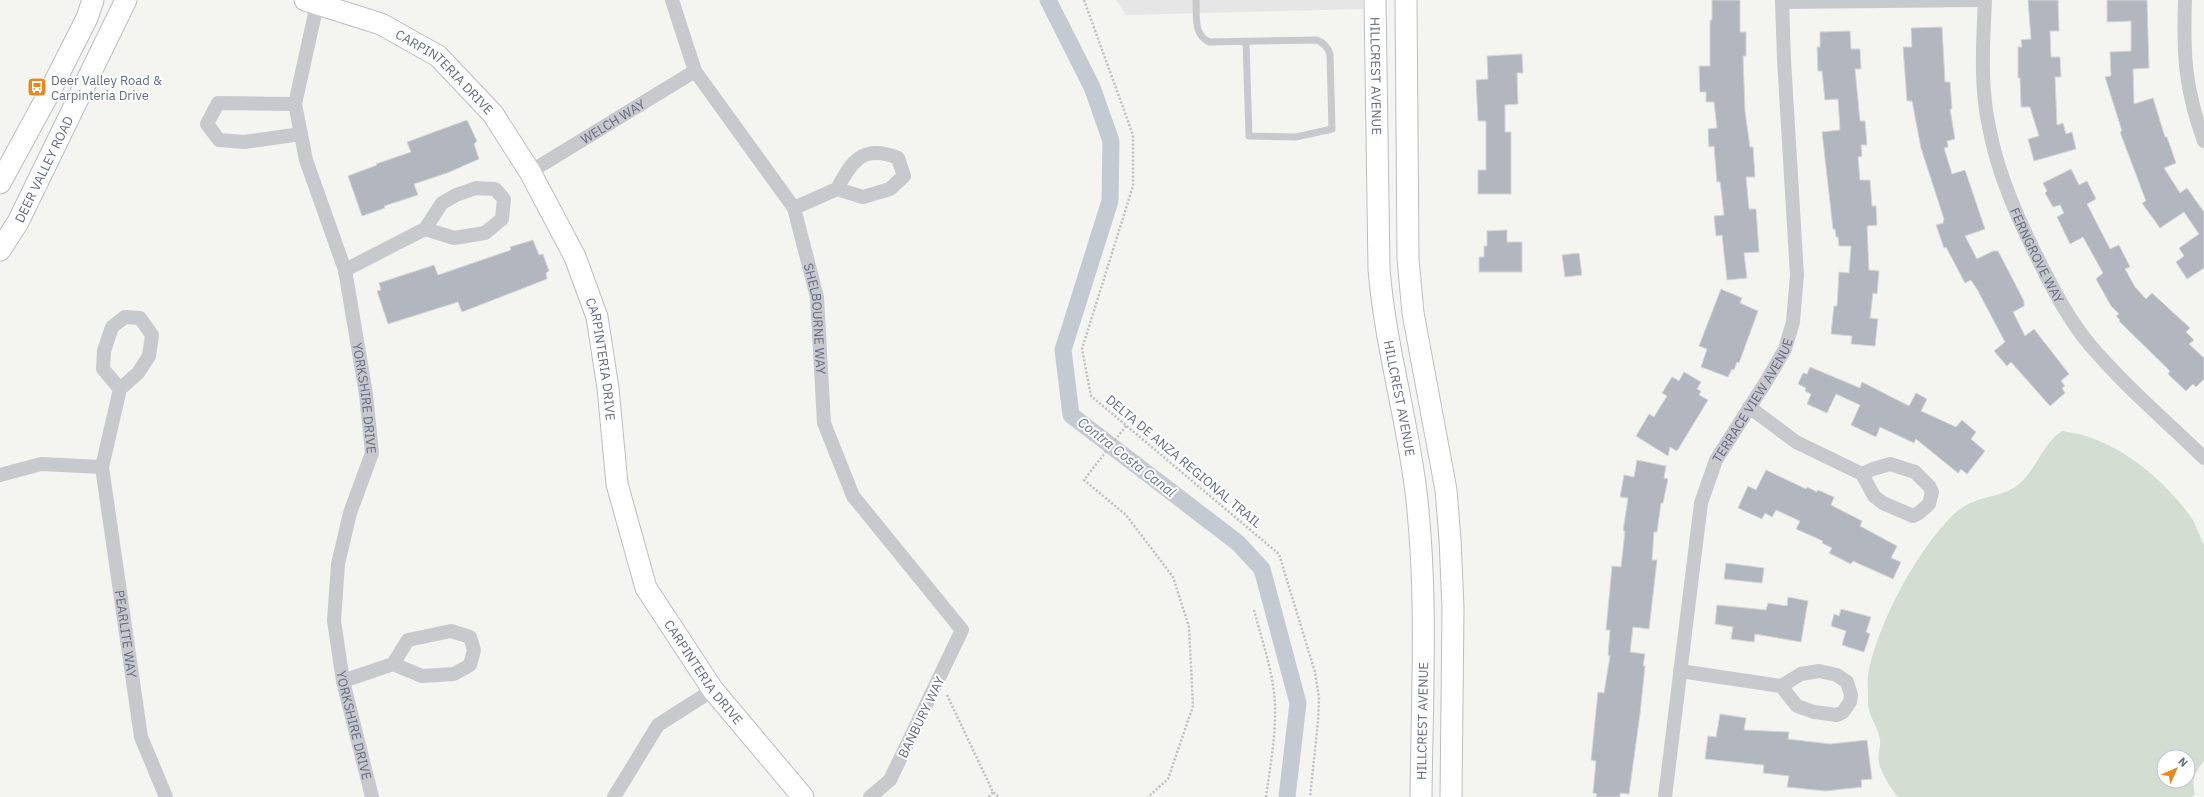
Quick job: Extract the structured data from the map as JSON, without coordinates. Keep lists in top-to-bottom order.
{
  "streets": {
    "main road": ["CARPINTERIA DRIVE", "HILLCREST AVENUE", "DEER VALLEY ROAD"],
    "street": [
      "WELCH WAY",
      "FERNGROVE WAY",
      "SHELBOURNE WAY",
      "YORKSHIRE DRIVE",
      "TERRACE VIEW AVENUE",
      "PEARLITE WAY",
      "BANBURY WAY"
    ],
    "path": ["DELTA DE ANZA REGIONAL TRAIL"]
  },
  "crossings": [
    ["CARPINTERIA DRIVE", "WELCH WAY"],
    ["CARPINTERIA DRIVE", "YORKSHIRE DRIVE"],
    ["WELCH WAY", "SHELBOURNE WAY"],
    ["SHELBOURNE WAY", "BANBURY WAY"]
  ],
  "water": ["Contra Costa Canal"],
  "places": {
    "bus stop": ["Deer Valley Road & Carpinteria Drive"]
  },
  "north": "top right"
}
